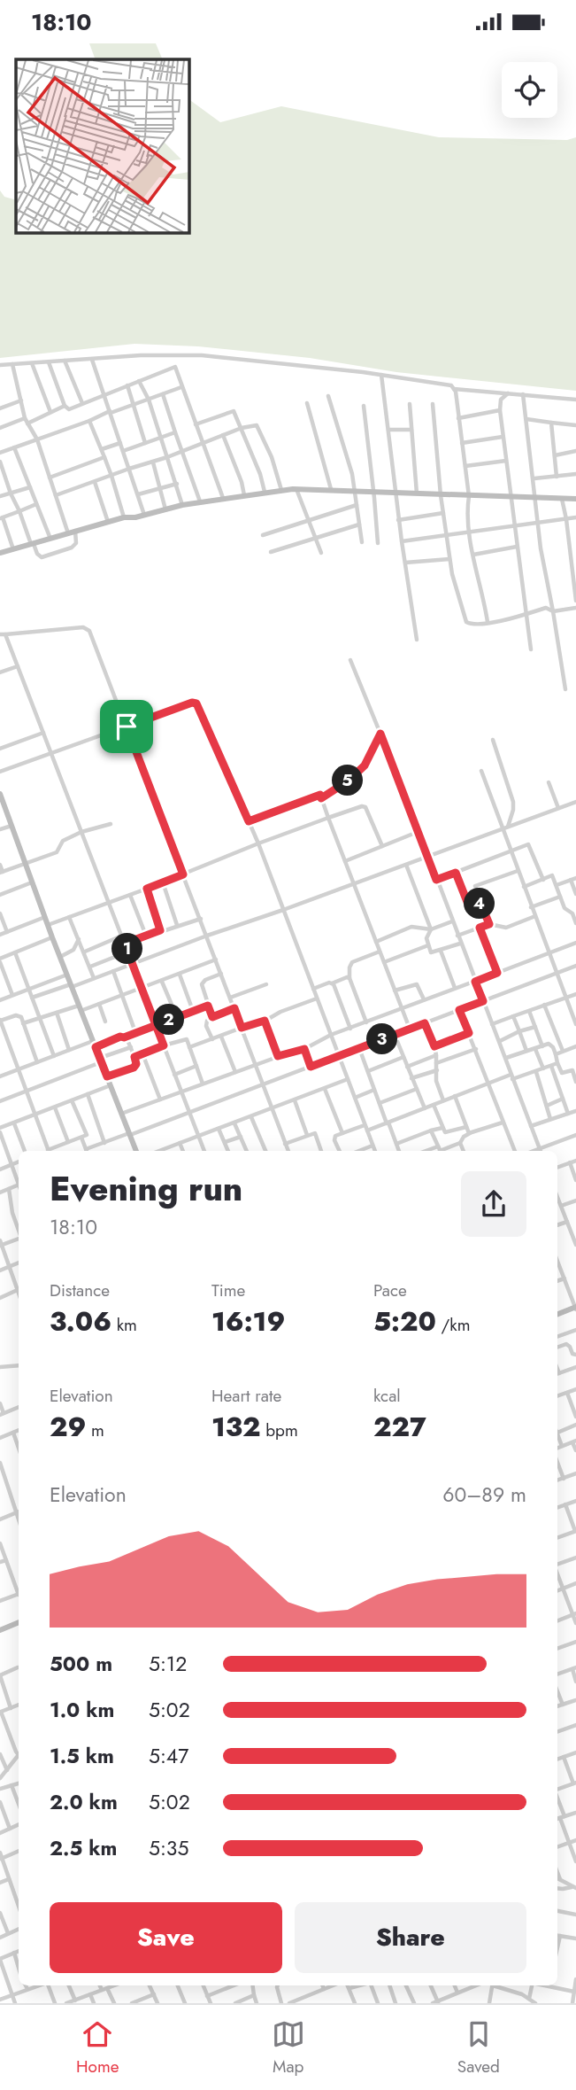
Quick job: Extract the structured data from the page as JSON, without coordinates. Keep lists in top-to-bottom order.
{
  "page": {
    "status": "18:10",
    "pins": [
      "5",
      "4",
      "1",
      "2",
      "3"
    ],
    "heading": ["Evening run", "18:10"],
    "stats": [
      ["Distance", "3.06 km"],
      ["Time", "16:19"],
      ["Pace", "5:20 /km"],
      ["Elevation", "29 m"],
      ["Heart rate", "132 bpm"],
      ["kcal", "227"]
    ],
    "chart": ["Elevation", "60–89 m"],
    "list": [
      {
        "name": "500 m",
        "note": "5:12"
      },
      {
        "name": "1.0 km",
        "note": "5:02"
      },
      {
        "name": "1.5 km",
        "note": "5:47"
      },
      {
        "name": "2.0 km",
        "note": "5:02"
      },
      {
        "name": "2.5 km",
        "note": "5:35"
      }
    ],
    "buttons": ["Save", "Share"],
    "tabs": ["Home", "Map", "Saved"]
  }
}
